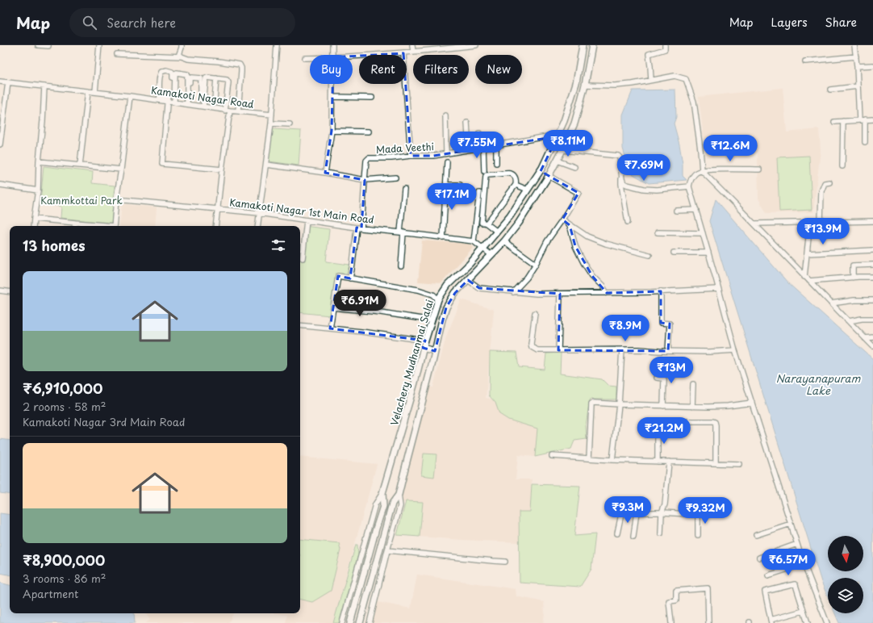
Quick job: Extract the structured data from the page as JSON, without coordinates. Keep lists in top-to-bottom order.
{
  "streets": {
    "main road": ["Velachery Mudhanmai Salai"],
    "street": ["Kamakoti Nagar Road", "Mada Veethi", "Kamakoti Nagar 1st Main Road"]
  },
  "crossings": [
    ["Mada Veethi", "Velachery Mudhanmai Salai"],
    ["Kamakoti Nagar 1st Main Road", "Velachery Mudhanmai Salai"]
  ],
  "water": ["Narayanapuram Lake"],
  "parks": ["Kammkottai Park"],
  "north": "bottom",
  "page": {
    "header": "Map",
    "search": "Search here",
    "nav": ["Map", "Layers", "Share"],
    "chip": [
      "Buy",
      "Rent",
      "Filters",
      "New"
    ],
    "price": [
      "₹8.11M",
      "₹7.55M",
      "₹12.6M",
      "₹7.69M",
      "₹17.1M",
      "₹13.9M",
      "₹6.91M",
      "₹8.9M",
      "₹13M",
      "₹21.2M",
      "₹9.3M",
      "₹9.32M",
      "₹6.57M"
    ],
    "heading": "13 homes",
    "list": [
      {
        "name": "₹6,910,000",
        "note": "2 rooms · 58 m² · Kamakoti Nagar 3rd Main Road"
      },
      {
        "name": "₹8,900,000",
        "note": "3 rooms · 86 m² · Apartment"
      }
    ]
  }
}
